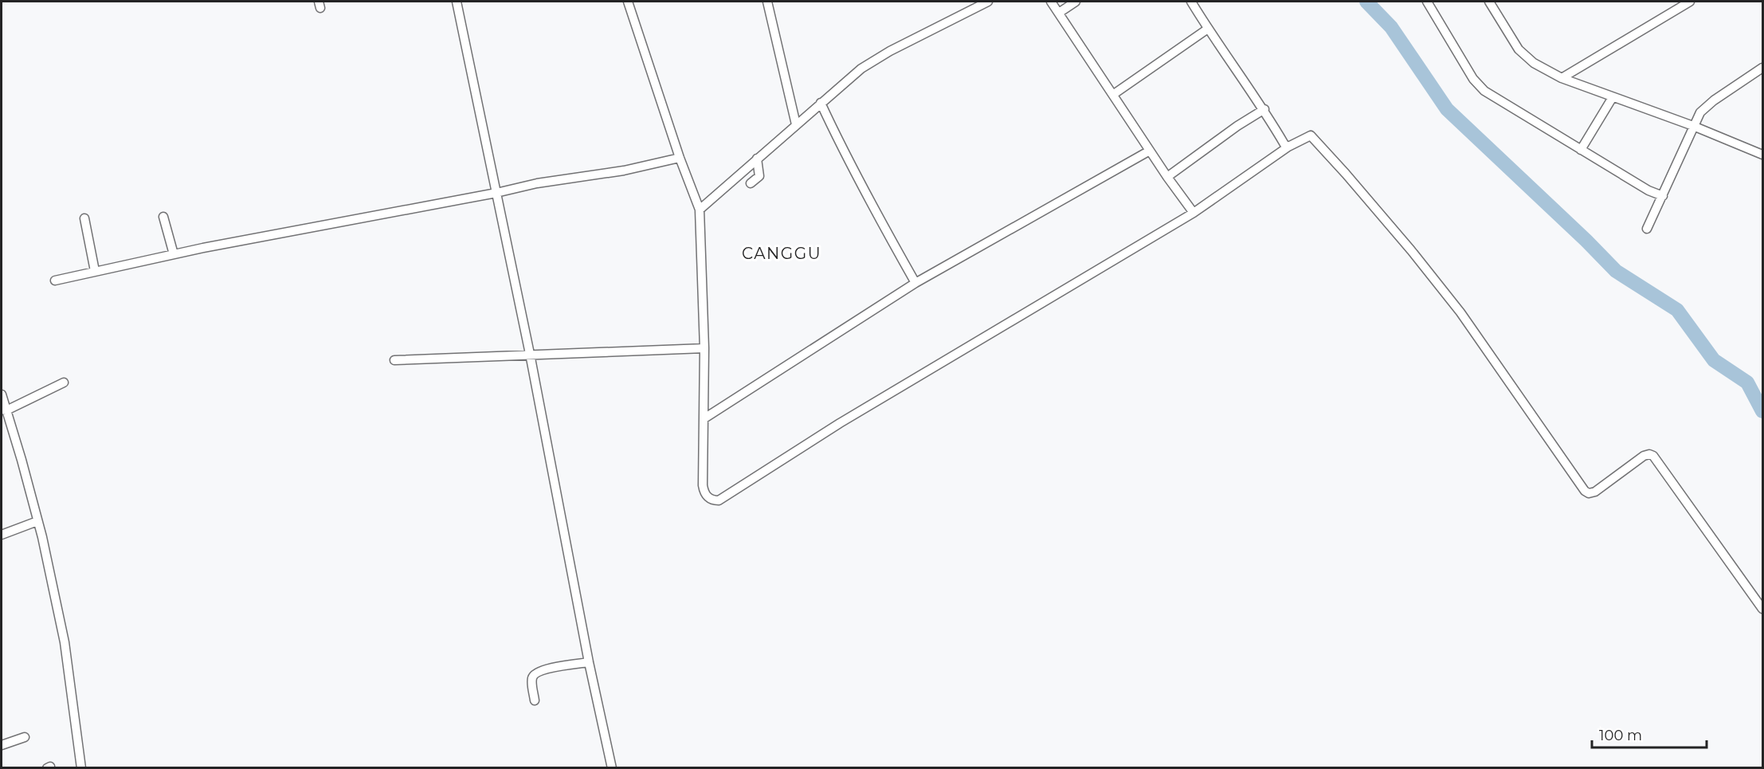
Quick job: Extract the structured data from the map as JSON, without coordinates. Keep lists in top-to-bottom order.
{
  "districts": ["CANGGU"],
  "scale_bar": "100 m"
}
